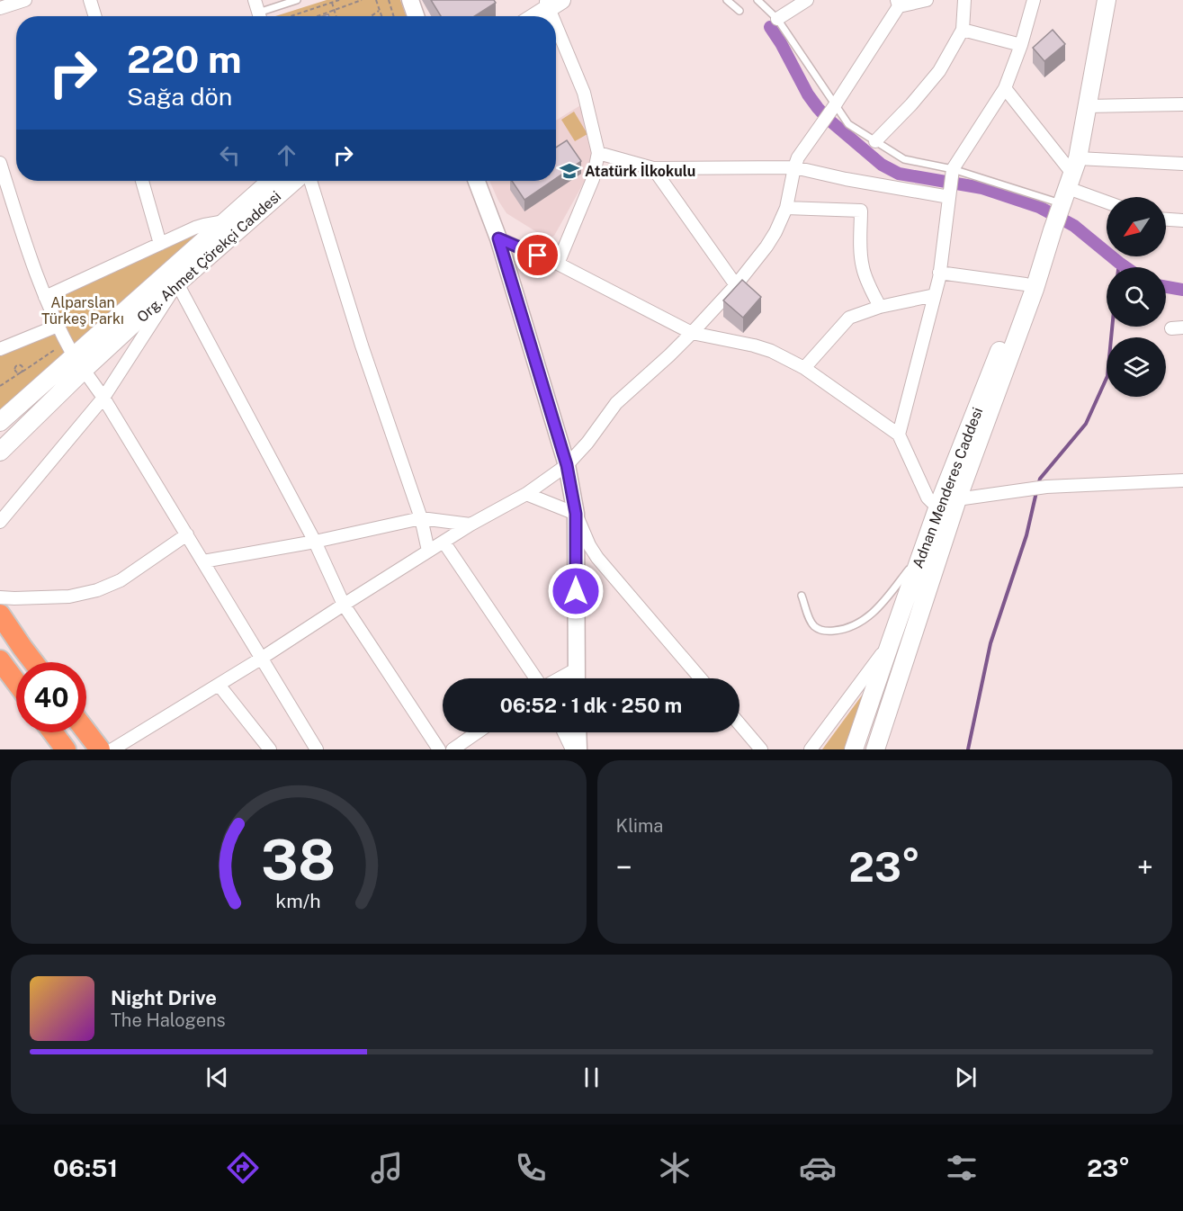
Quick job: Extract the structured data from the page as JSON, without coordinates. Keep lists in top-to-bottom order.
{
  "streets": {
    "main road": ["Org. Ahmet Çörekçi Caddesi", "Adnan Menderes Caddesi"]
  },
  "parks": ["Alparslan Türkeş Parkı"],
  "places": {
    "school or university": ["Atatürk İlkokulu"]
  },
  "north": "bottom left",
  "page": {
    "turn": ["220 m", "Sağa dön"],
    "limit": "40",
    "trip": "06:52 · 1 dk · 250 m",
    "tile": "Klima",
    "heat": ["−", "23°", "+"],
    "song": ["Night Drive", "The Halogens"],
    "tabs": ["06:51", "23°"],
    "gauge": ["38", "km/h"]
  }
}
